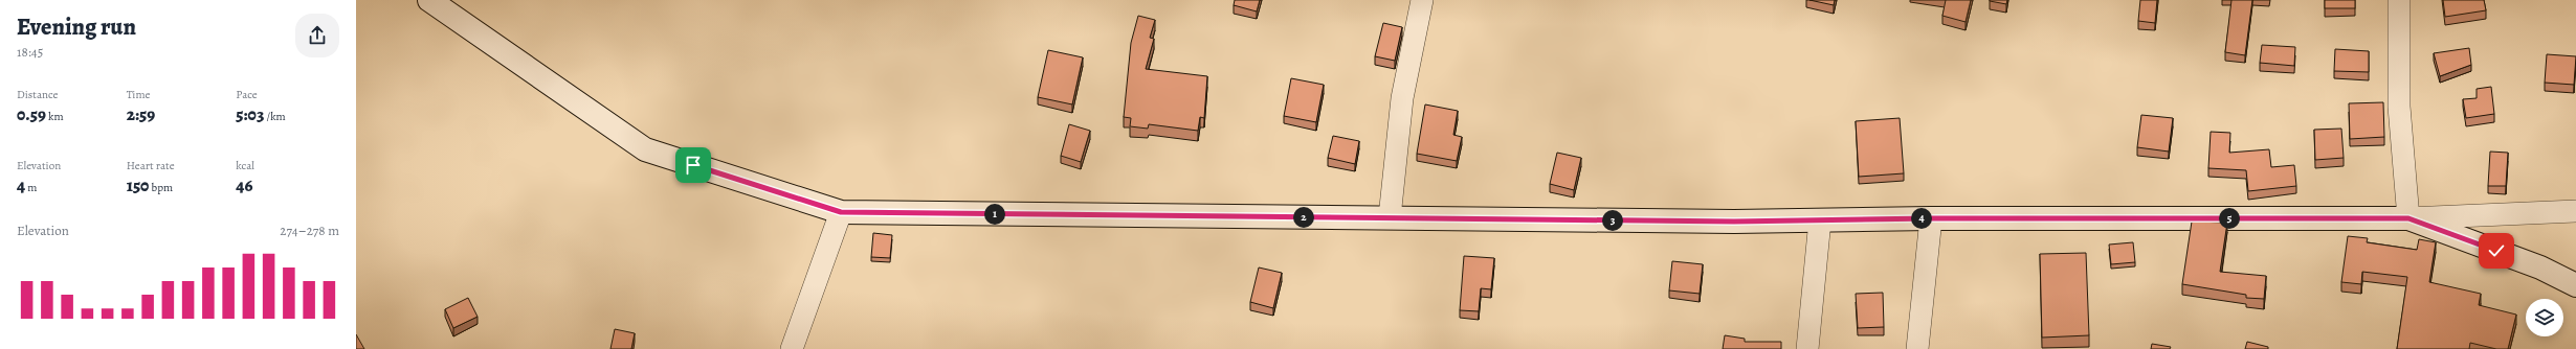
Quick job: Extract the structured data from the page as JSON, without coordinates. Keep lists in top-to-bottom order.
{
  "page": {
    "heading": ["Evening run", "18:45"],
    "stats": [
      ["Distance", "0.59 km"],
      ["Time", "2:59"],
      ["Pace", "5:03 /km"],
      ["Elevation", "4 m"],
      ["Heart rate", "150 bpm"],
      ["kcal", "46"]
    ],
    "pins": [
      "1",
      "2",
      "4",
      "5",
      "3"
    ],
    "chart": ["Elevation", "274–278 m"]
  }
}
